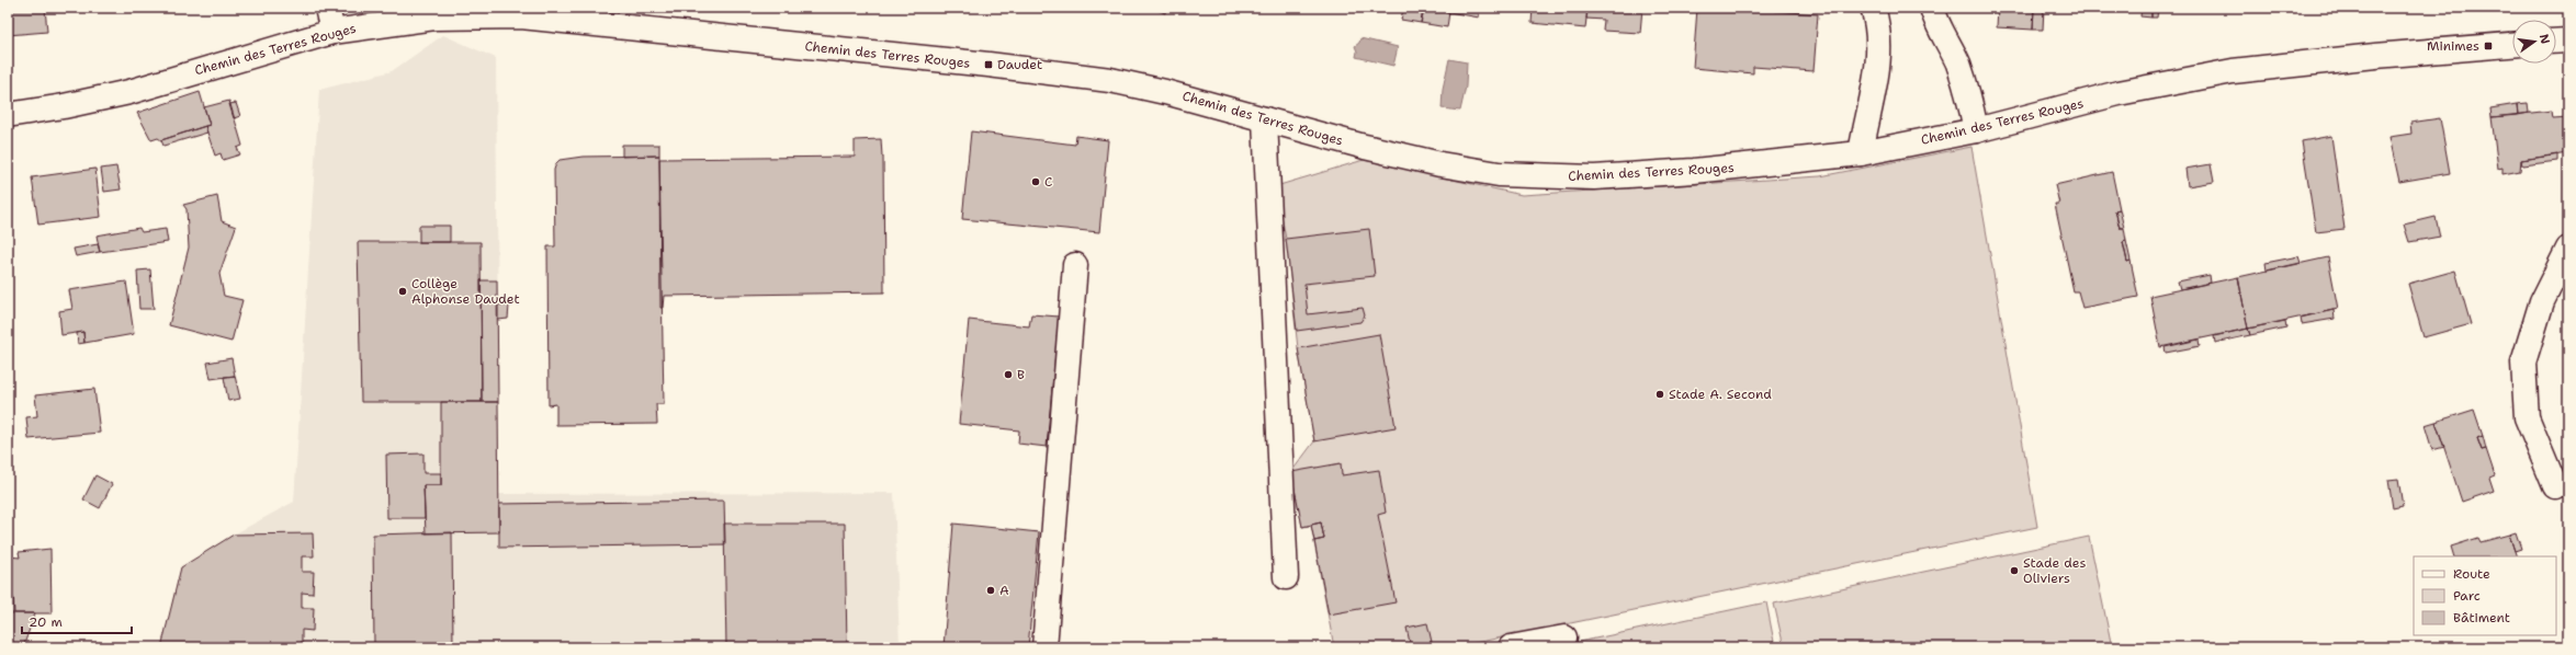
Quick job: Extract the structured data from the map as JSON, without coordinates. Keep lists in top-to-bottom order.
{
  "streets": {
    "main road": ["Chemin des Terres Rouges"]
  },
  "places": {
    "transit": ["Minimes", "Daudet"],
    "other": [
      "C",
      "Collège Alphonse Daudet",
      "B",
      "Stade A. Second",
      "Stade des Oliviers",
      "A"
    ]
  },
  "legend": ["Route", "Parc", "Bâtiment"],
  "scale_bar": "20 m",
  "north": "right"
}
